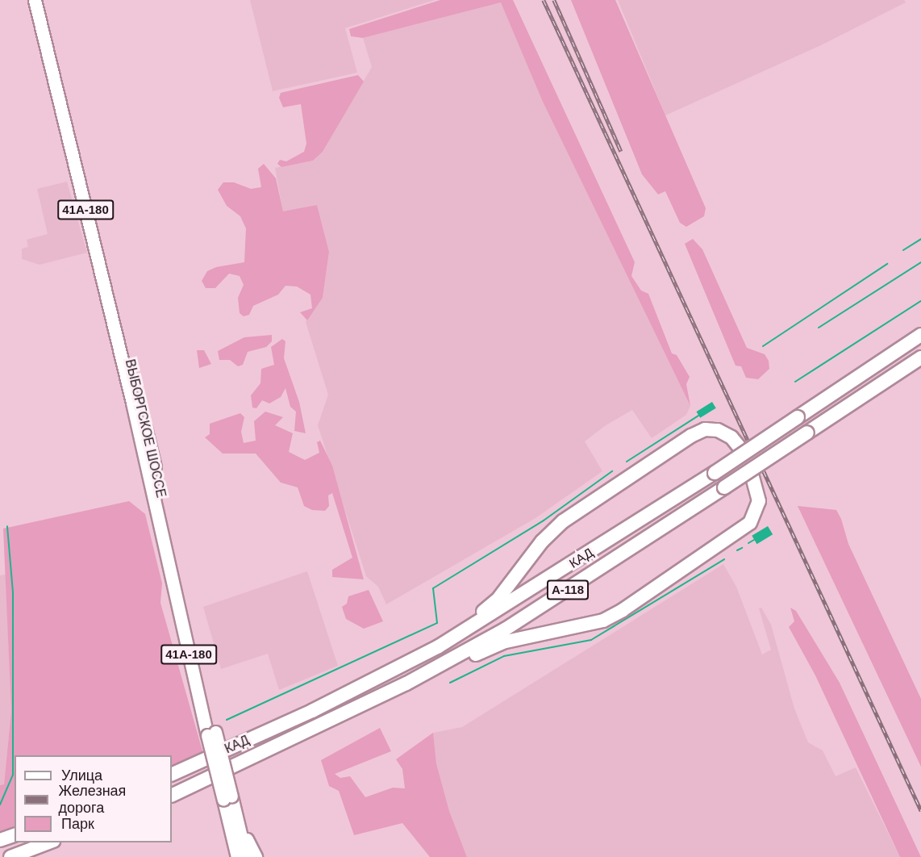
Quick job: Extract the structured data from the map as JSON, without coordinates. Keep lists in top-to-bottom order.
{
  "streets": {
    "highway": ["КАД", "А-118"],
    "main road": ["41А-180", "ВЫБОРГСКОЕ ШОССЕ"]
  },
  "legend": ["Улица", "Железная дорога", "Парк"]
}
